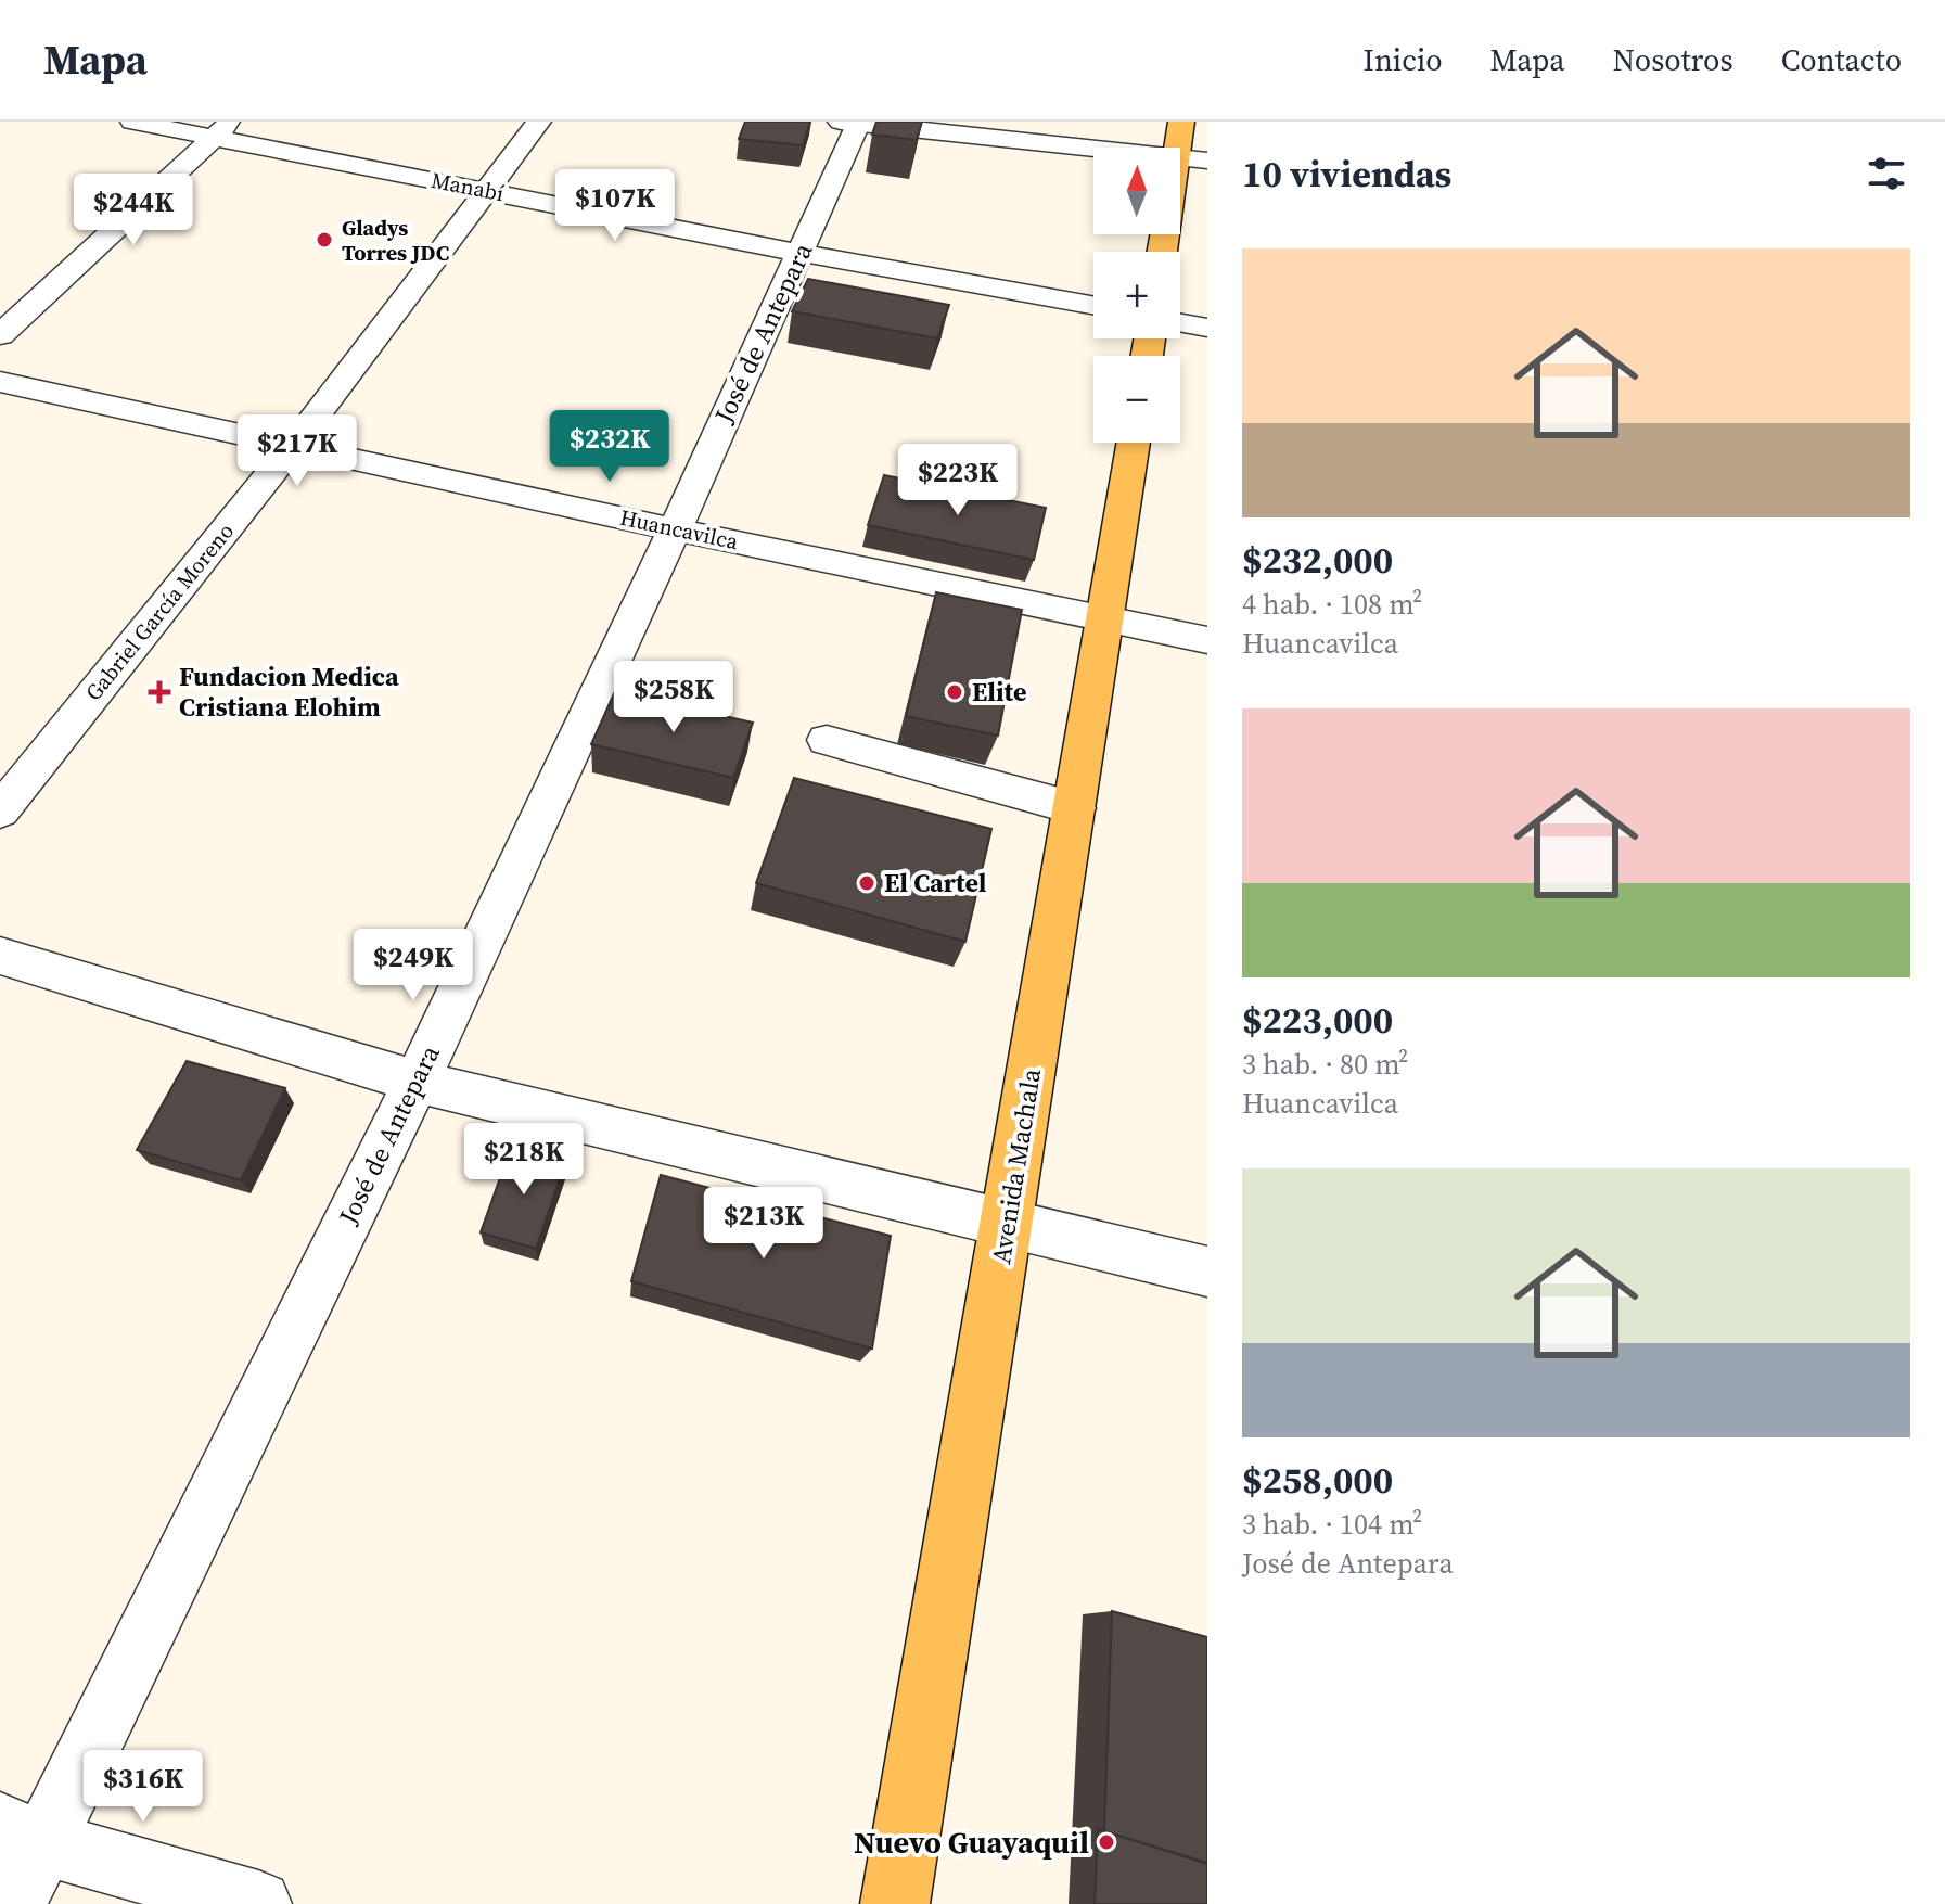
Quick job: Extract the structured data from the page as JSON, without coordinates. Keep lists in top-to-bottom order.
{
  "streets": {
    "main road": ["Avenida Machala"],
    "street": [
      "Manabí",
      "José de Antepara",
      "Huancavilca",
      "Gabriel García Moreno"
    ]
  },
  "crossings": [
    ["Manabí", "José de Antepara"],
    ["Manabí", "Gabriel García Moreno"],
    ["José de Antepara", "Huancavilca"],
    ["Huancavilca", "Gabriel García Moreno"],
    ["Huancavilca", "Avenida Machala"]
  ],
  "places": {
    "other": [
      "Gladys Torres JDC",
      "Elite",
      "El Cartel",
      "Nuevo Guayaquil"
    ],
    "health": ["Fundacion Medica Cristiana Elohim"]
  },
  "north": "top",
  "page": {
    "header": "Mapa",
    "nav": [
      "Inicio",
      "Mapa",
      "Nosotros",
      "Contacto"
    ],
    "heading": "10 viviendas",
    "map_buttons": ["+", "−"],
    "price": [
      "$107K",
      "$244K",
      "$232K",
      "$217K",
      "$223K",
      "$258K",
      "$249K",
      "$218K",
      "$213K",
      "$316K"
    ],
    "list": [
      {
        "name": "$232,000",
        "note": "4 hab. · 108 m² · Huancavilca"
      },
      {
        "name": "$223,000",
        "note": "3 hab. · 80 m² · Huancavilca"
      },
      {
        "name": "$258,000",
        "note": "3 hab. · 104 m² · José de Antepara"
      }
    ]
  }
}
